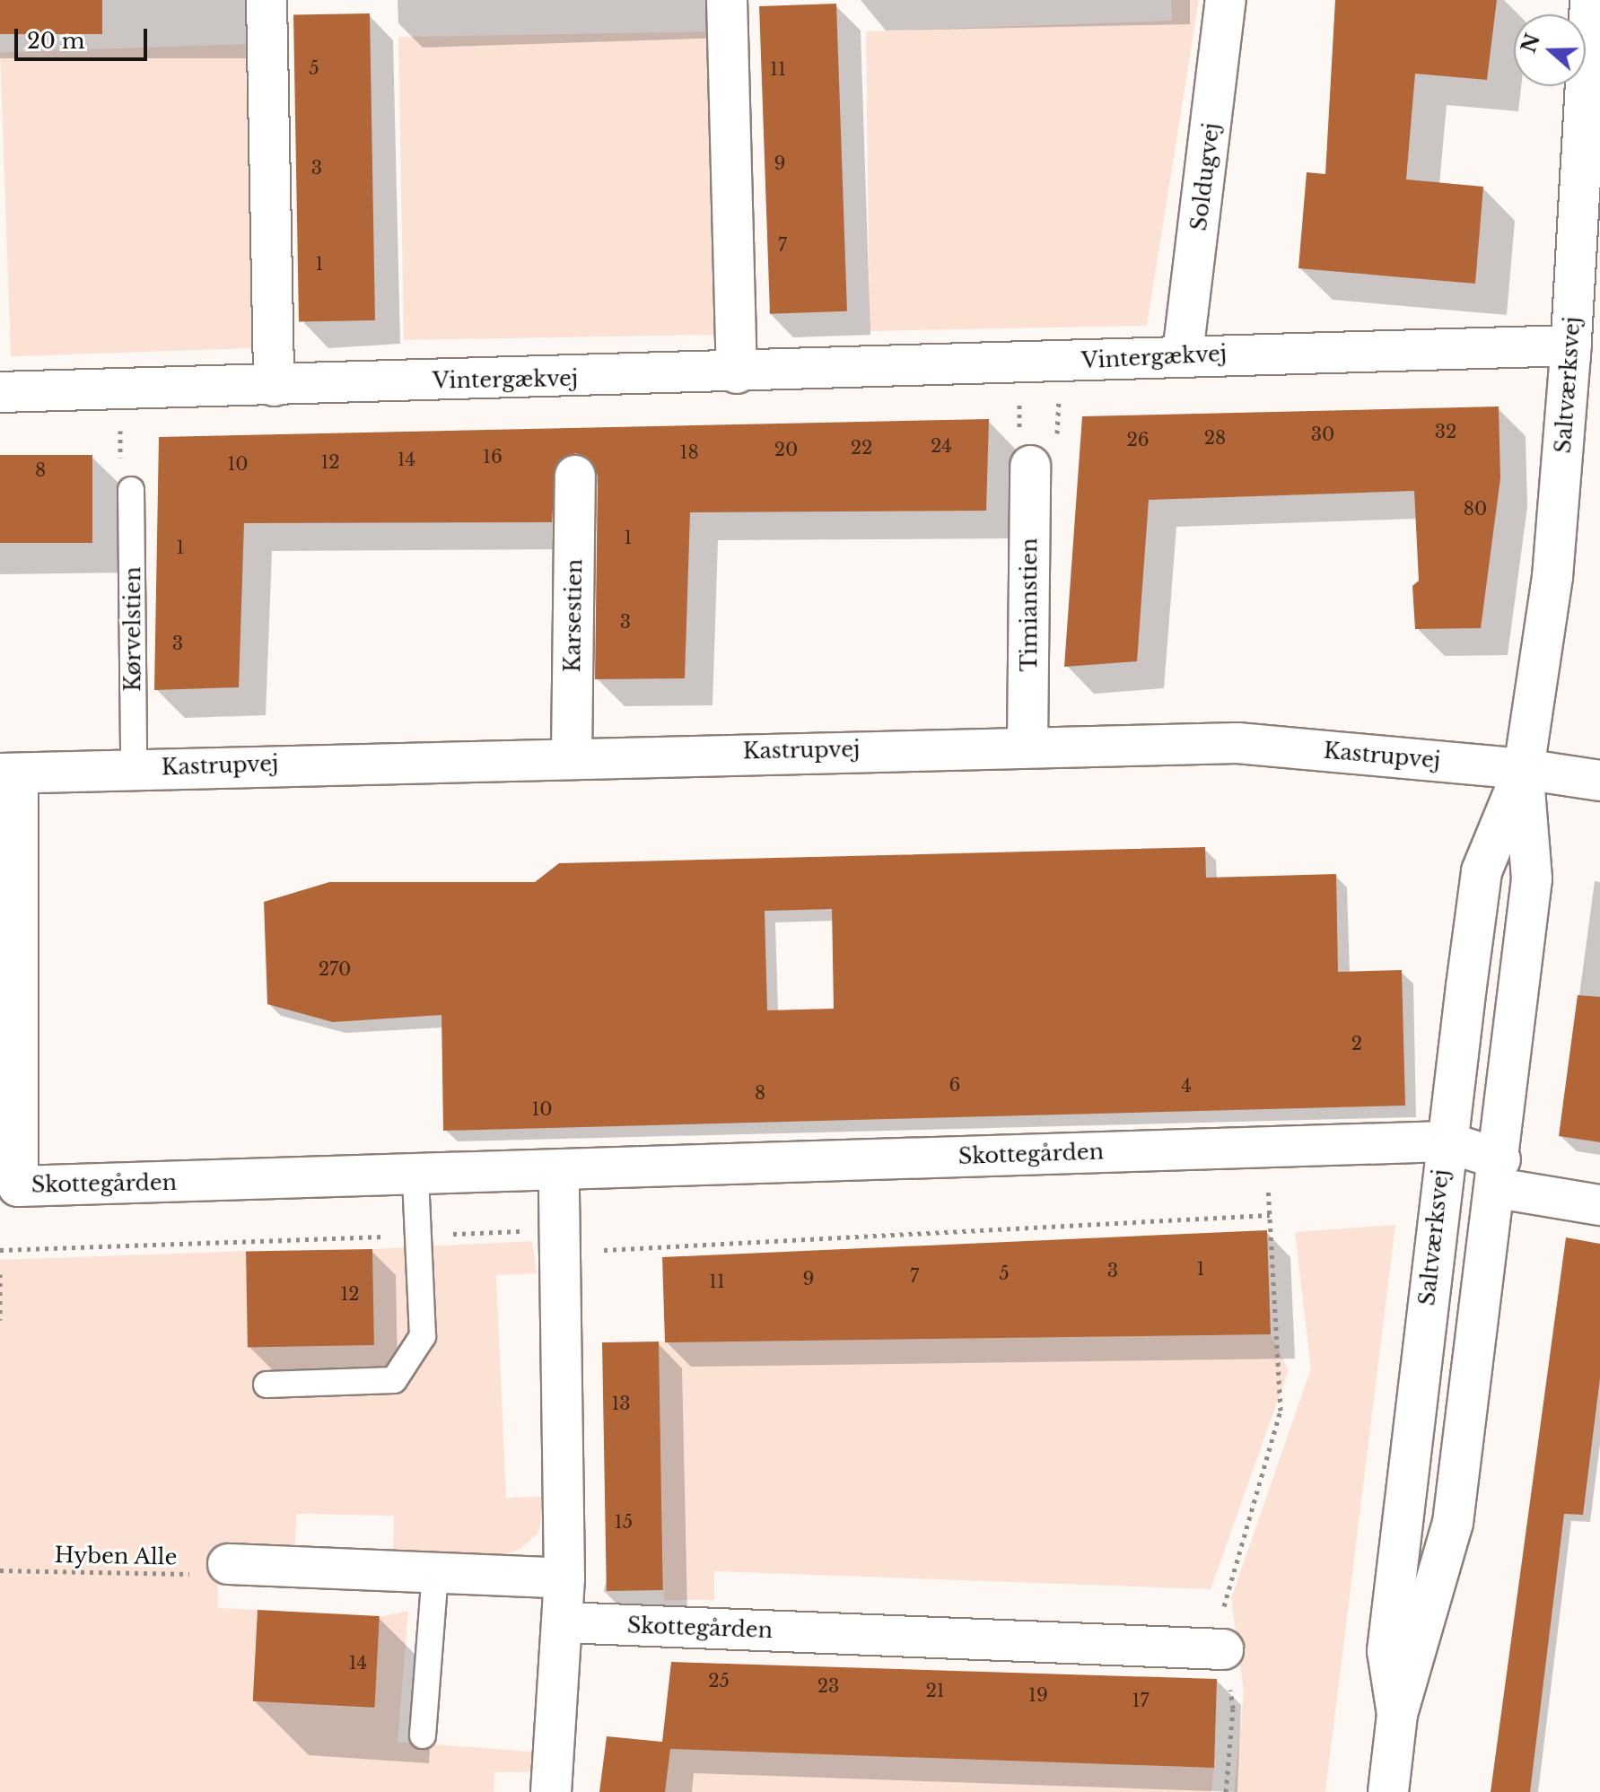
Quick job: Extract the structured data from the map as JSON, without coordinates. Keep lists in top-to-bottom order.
{
  "streets": {
    "street": [
      "Soldugvej",
      "Vintergækvej",
      "Saltværksvej",
      "Timianstien",
      "Karsestien",
      "Kastrupvej",
      "Skottegården"
    ],
    "lane": ["Kørvelstien"],
    "path": ["Hyben Alle"]
  },
  "crossings": [
    ["Soldugvej", "Vintergækvej"],
    ["Vintergækvej", "Saltværksvej"],
    ["Saltværksvej", "Kastrupvej"],
    ["Saltværksvej", "Skottegården"],
    ["Timianstien", "Kastrupvej"],
    ["Karsestien", "Kastrupvej"],
    ["Kørvelstien", "Kastrupvej"],
    ["Kastrupvej", "Skottegården"]
  ],
  "house_numbers": [
    "5",
    "11",
    "9",
    "3",
    "7",
    "1",
    "32",
    "30",
    "28",
    "26",
    "24",
    "22",
    "20",
    "18",
    "16",
    "14",
    "12",
    "10",
    "8",
    "80",
    "1",
    "1",
    "3",
    "3",
    "270",
    "2",
    "6",
    "4",
    "8",
    "10",
    "1",
    "3",
    "5",
    "7",
    "9",
    "11",
    "12",
    "13",
    "15",
    "14",
    "25",
    "23",
    "21",
    "19",
    "17"
  ],
  "scale_bar": "20 m",
  "north": "left"
}
